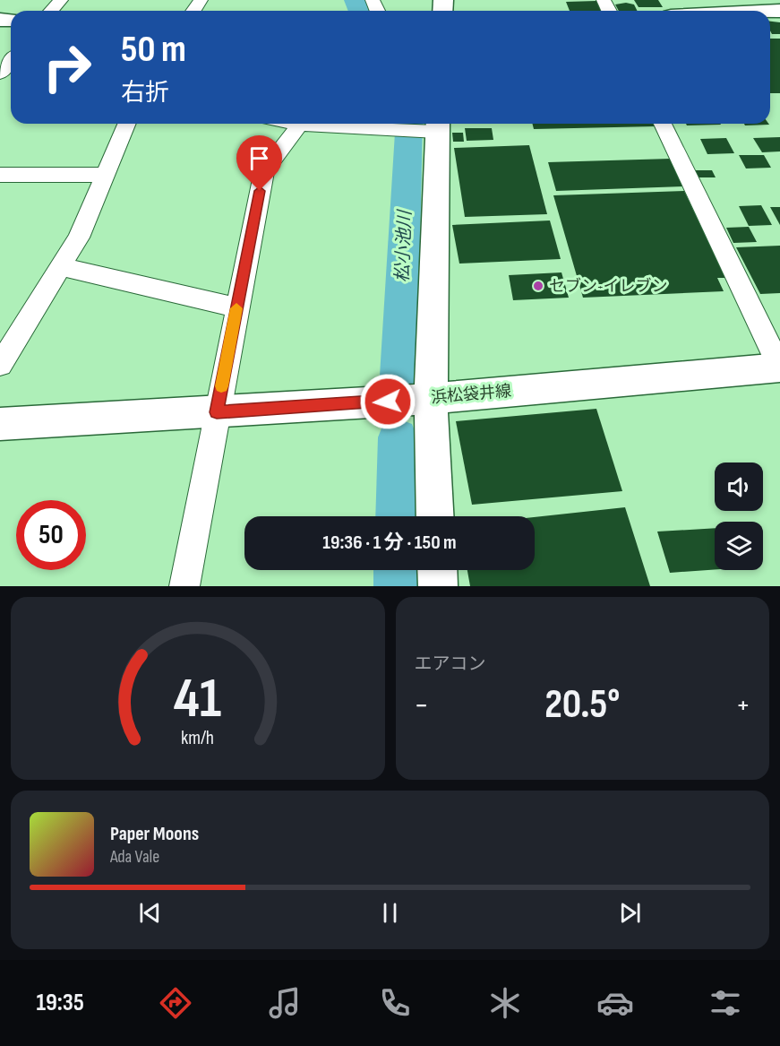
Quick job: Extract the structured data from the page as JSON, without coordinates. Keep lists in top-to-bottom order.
{
  "streets": {
    "street": ["浜松袋井線"]
  },
  "water": ["松小池川"],
  "places": ["セブン-イレブン"],
  "page": {
    "turn": ["50 m", "右折"],
    "limit": "50",
    "trip": "19:36 · 1 分 · 150 m",
    "tile": "エアコン",
    "heat": ["−", "20.5°", "+"],
    "song": ["Paper Moons", "Ada Vale"],
    "tabs": "19:35",
    "gauge": ["41", "km/h"]
  }
}
